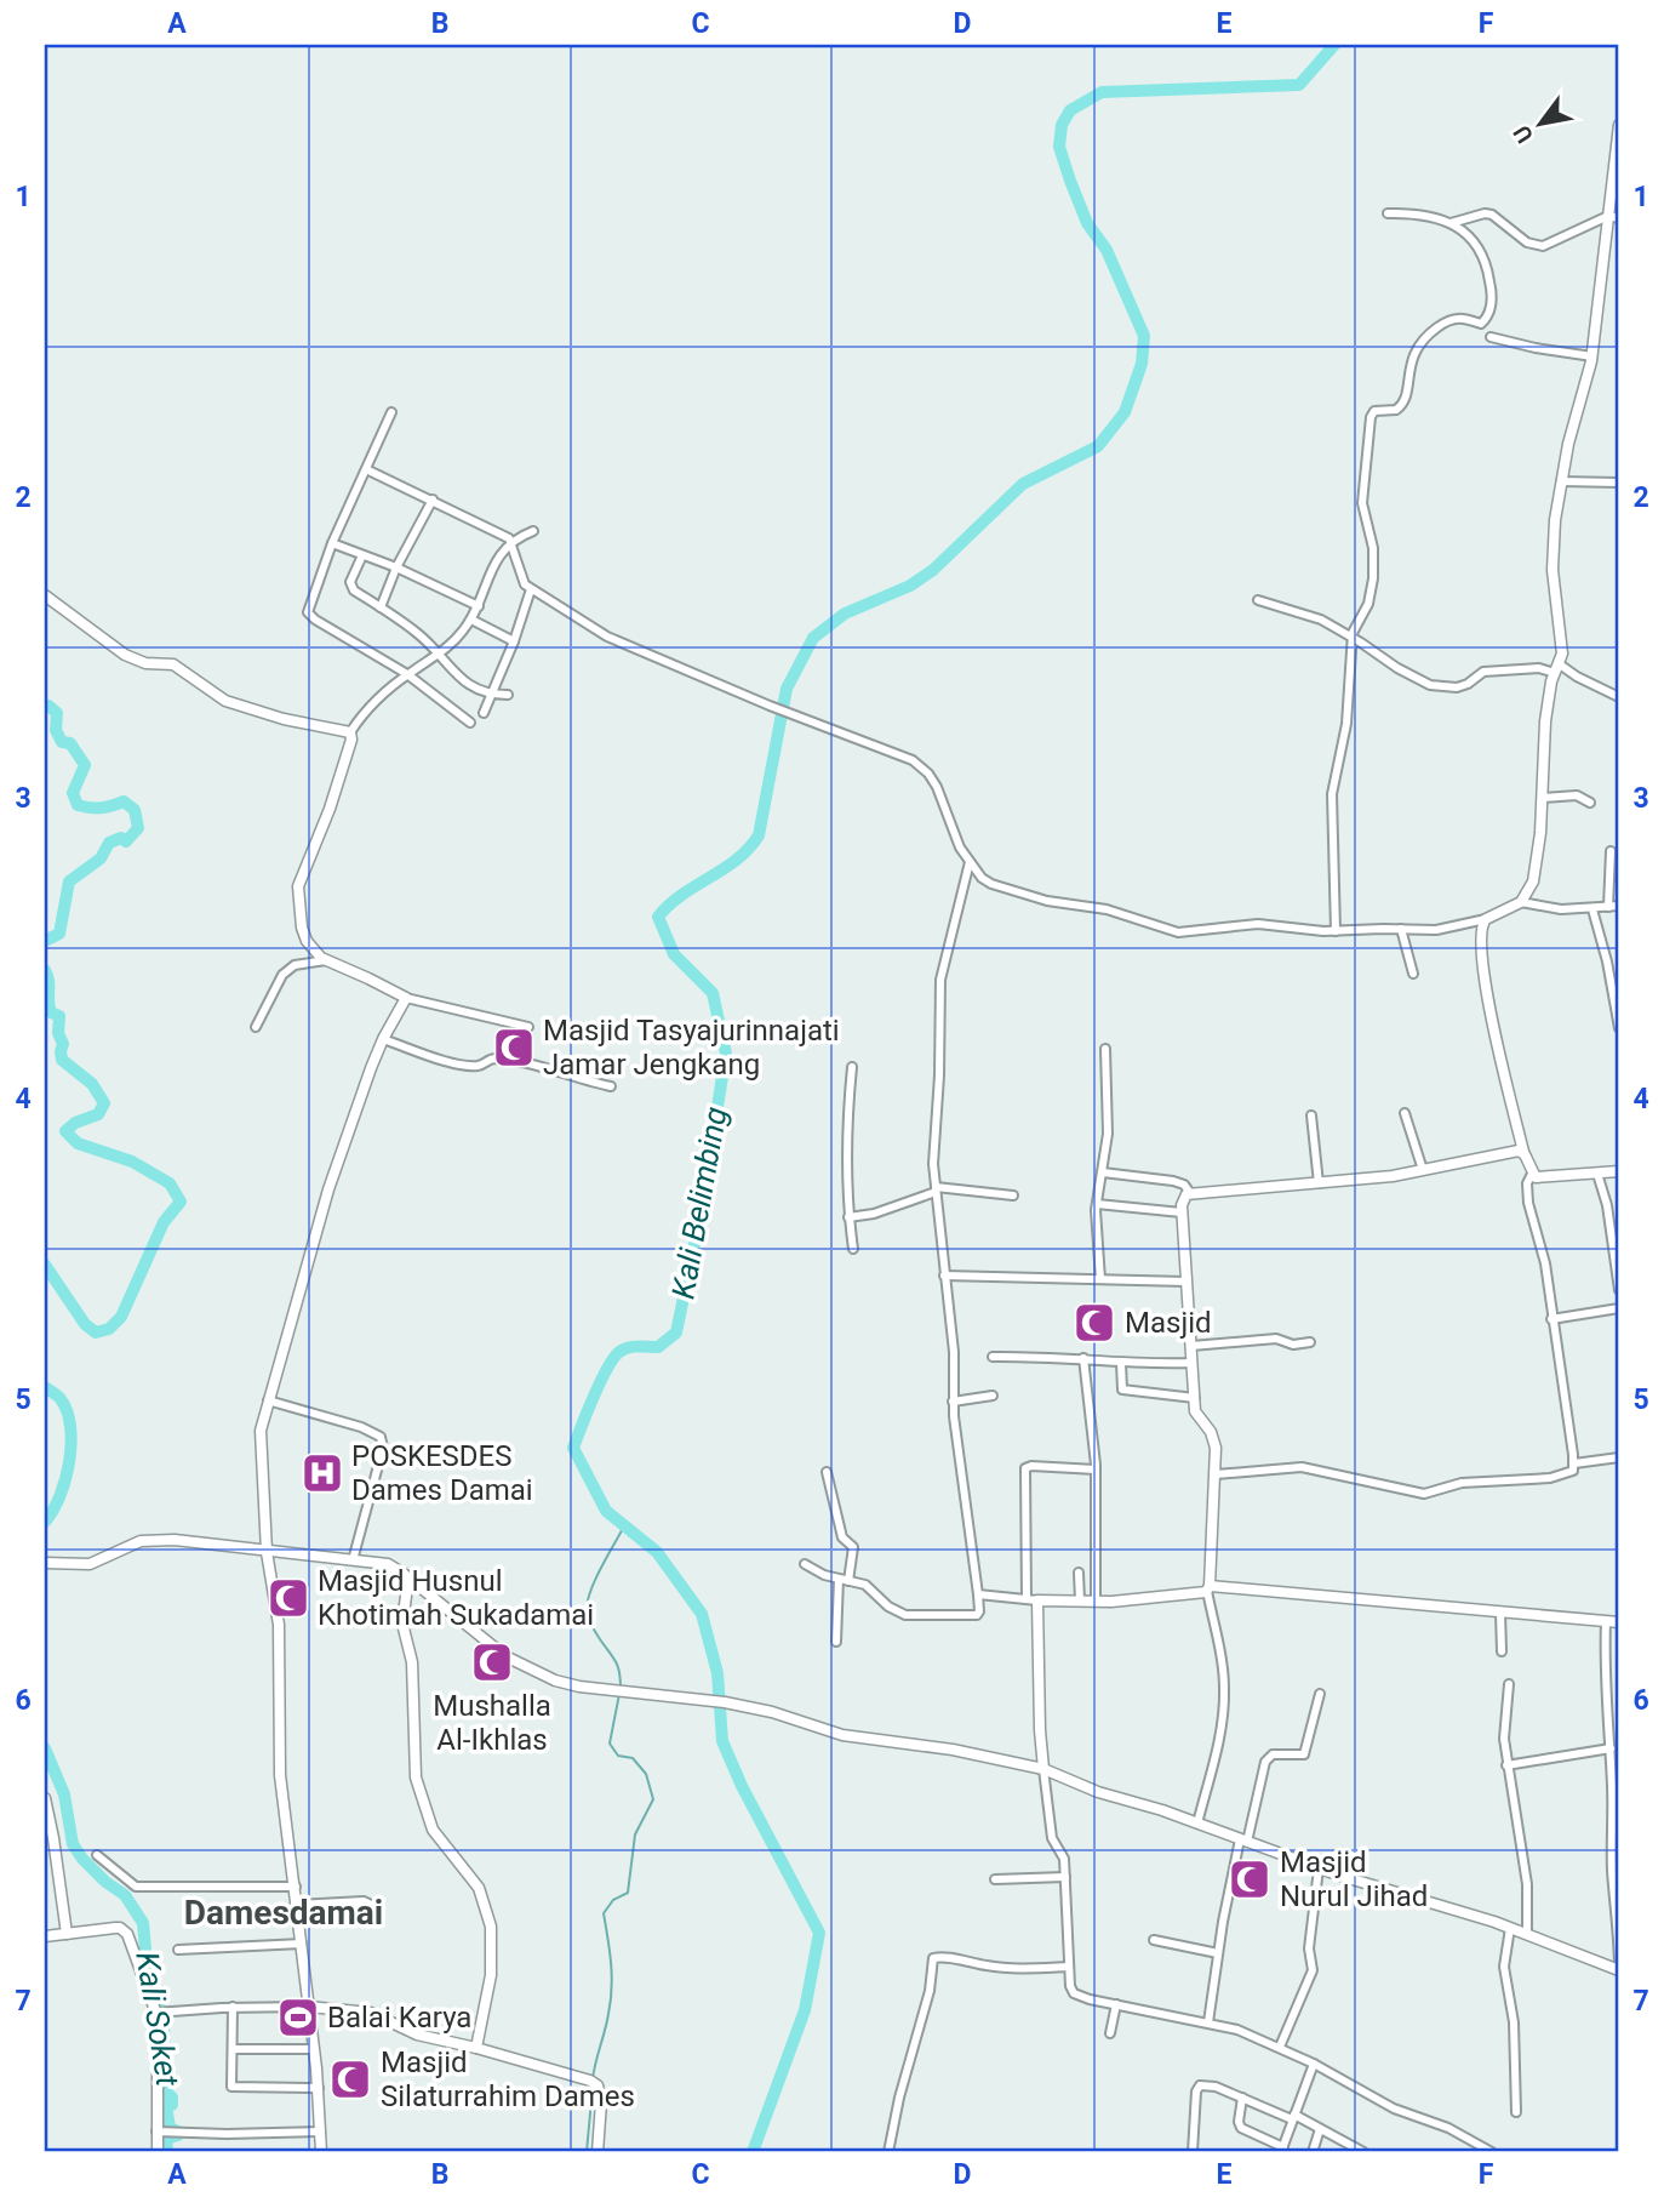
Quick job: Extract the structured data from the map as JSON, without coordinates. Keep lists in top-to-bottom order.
{
  "districts": ["Damesdamai"],
  "water": ["Kali Belimbing", "Kali Soket"],
  "places": {
    "mosque": [
      "Masjid Tasyajurinnajati Jamar Jengkang",
      "Masjid",
      "Masjid Husnul Khotimah Sukadamai",
      "Mushalla Al-Ikhlas",
      "Masjid Nurul Jihad",
      "Masjid Silaturrahim Dames"
    ],
    "hospital": ["POSKESDES Dames Damai"],
    "sports": ["Balai Karya"]
  },
  "north": "bottom left",
  "grid": {
    "columns": [
      "A",
      "B",
      "C",
      "D",
      "E",
      "F"
    ],
    "rows": [
      "1",
      "2",
      "3",
      "4",
      "5",
      "6",
      "7"
    ]
  }
}
